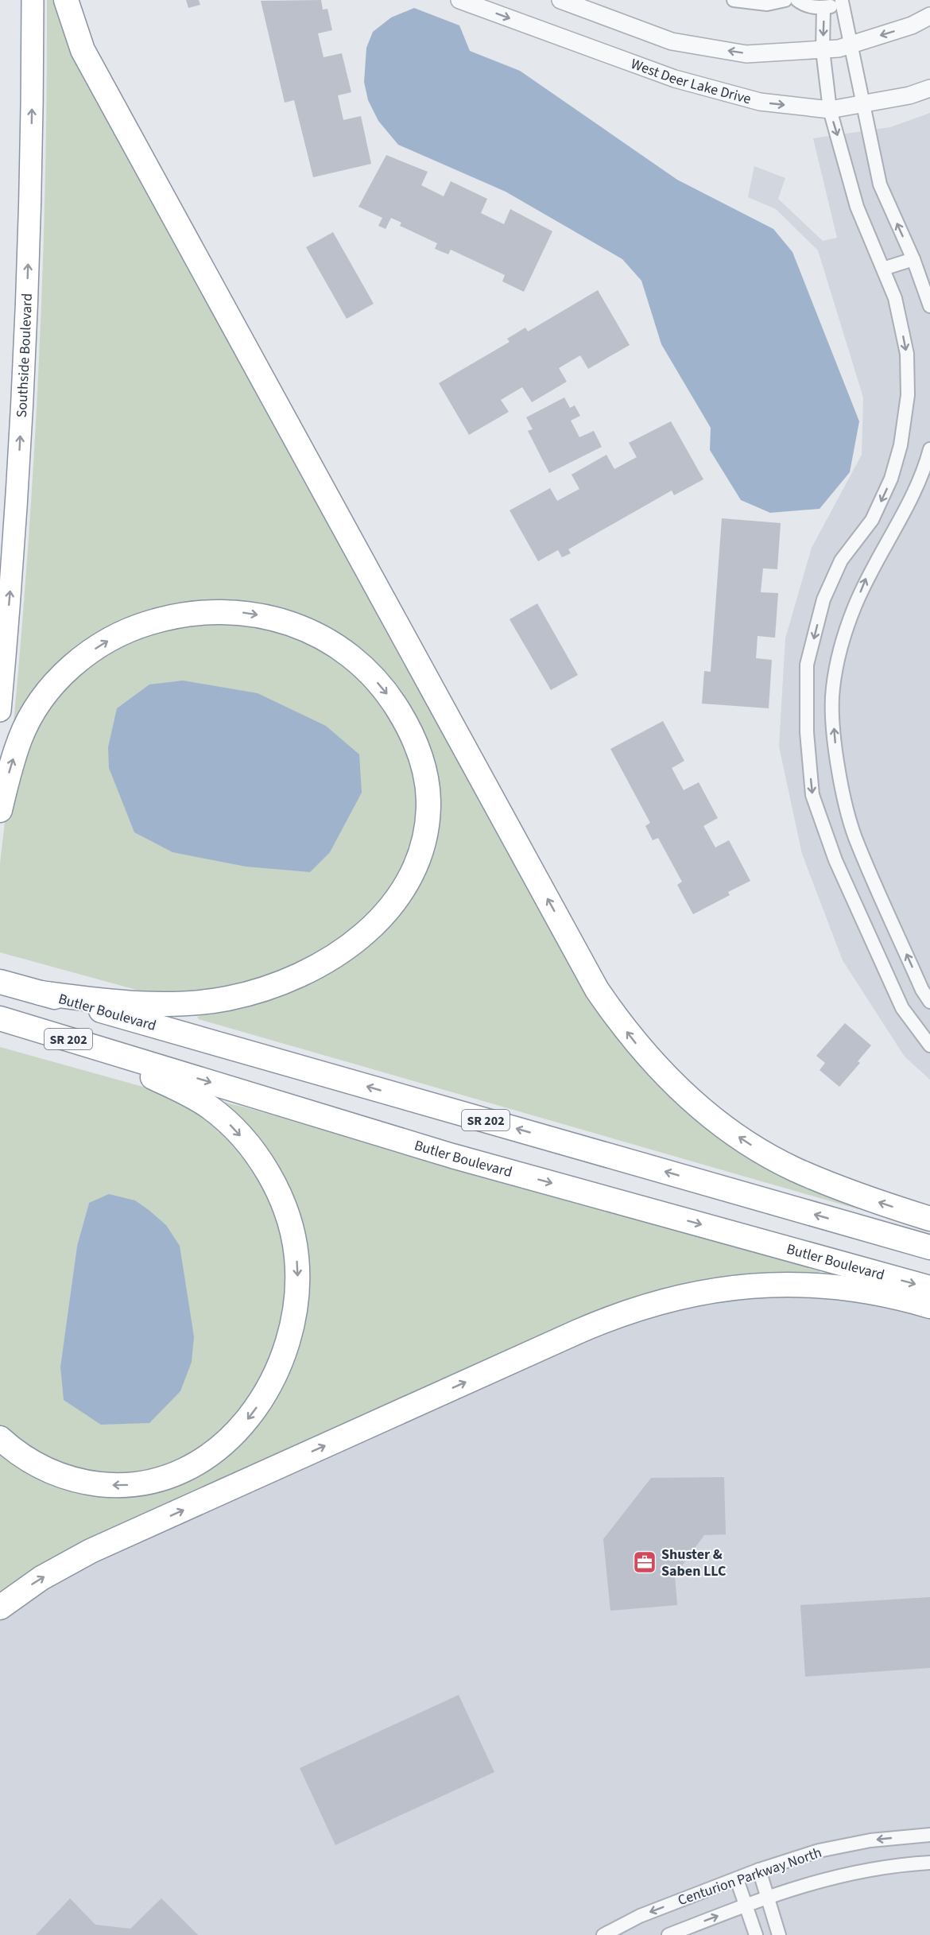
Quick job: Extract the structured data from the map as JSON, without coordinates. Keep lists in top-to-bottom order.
{
  "streets": {
    "highway": ["Southside Boulevard", "Butler Boulevard", "SR 202"],
    "street": ["West Deer Lake Drive", "Centurion Parkway North"]
  },
  "one_way": ["Southside Boulevard"],
  "places": {
    "office": ["Shuster & Saben LLC"]
  }
}
